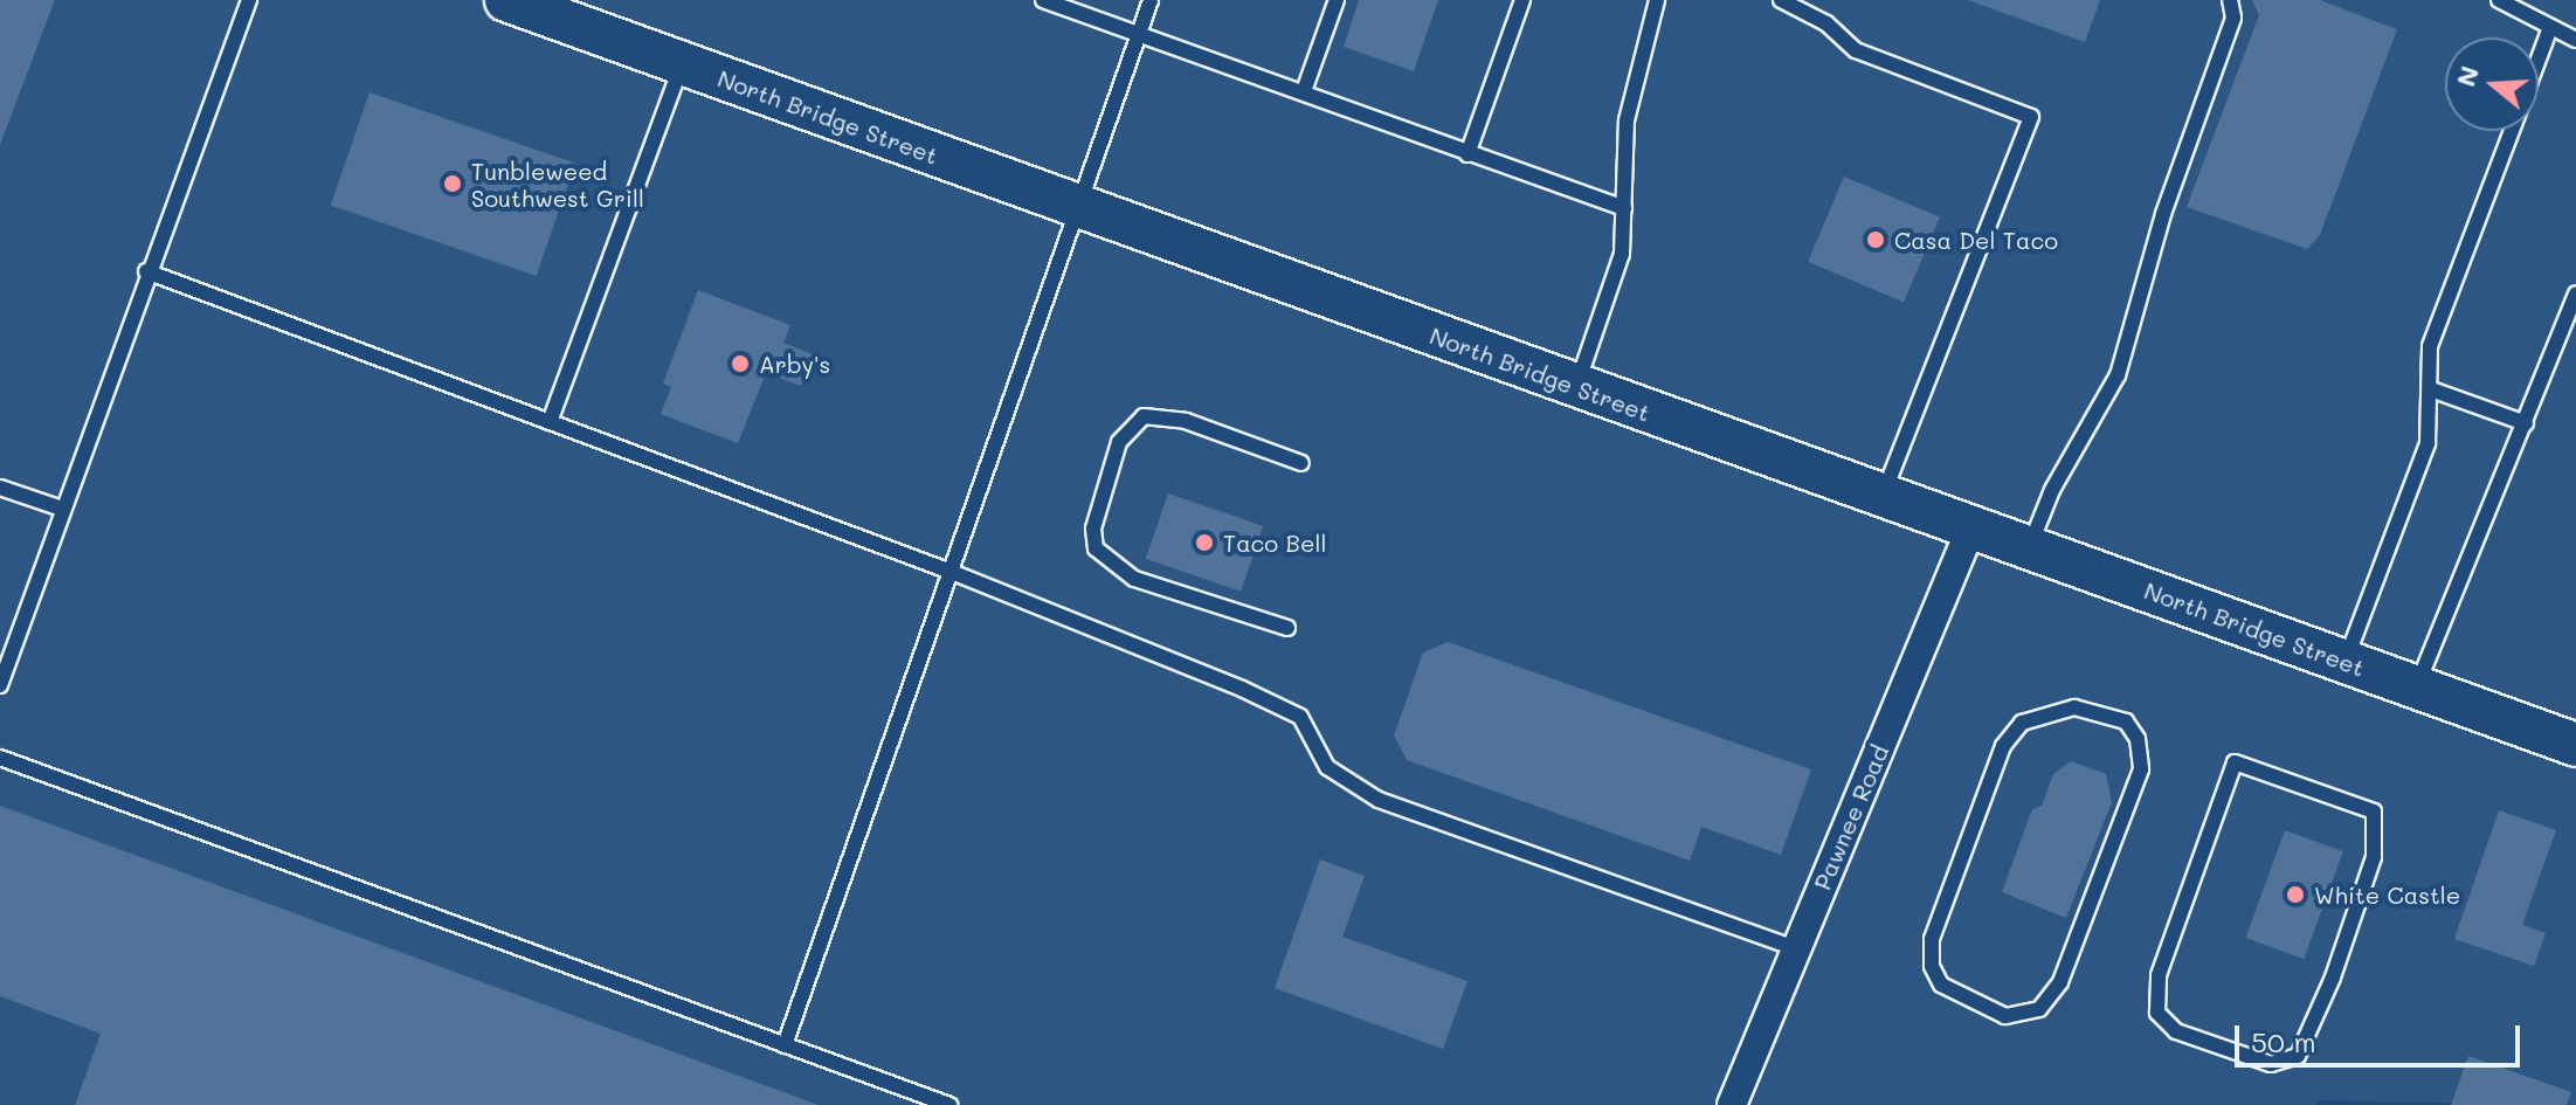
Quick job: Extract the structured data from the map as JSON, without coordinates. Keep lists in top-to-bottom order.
{
  "streets": {
    "main road": ["North Bridge Street"],
    "street": ["Pawnee Road"]
  },
  "crossings": [
    ["North Bridge Street", "Pawnee Road"]
  ],
  "places": [
    "Tunbleweed Southwest Grill",
    "Casa Del Taco",
    "Arby's",
    "Taco Bell",
    "White Castle"
  ],
  "scale_bar": "50 m",
  "north": "left"
}
